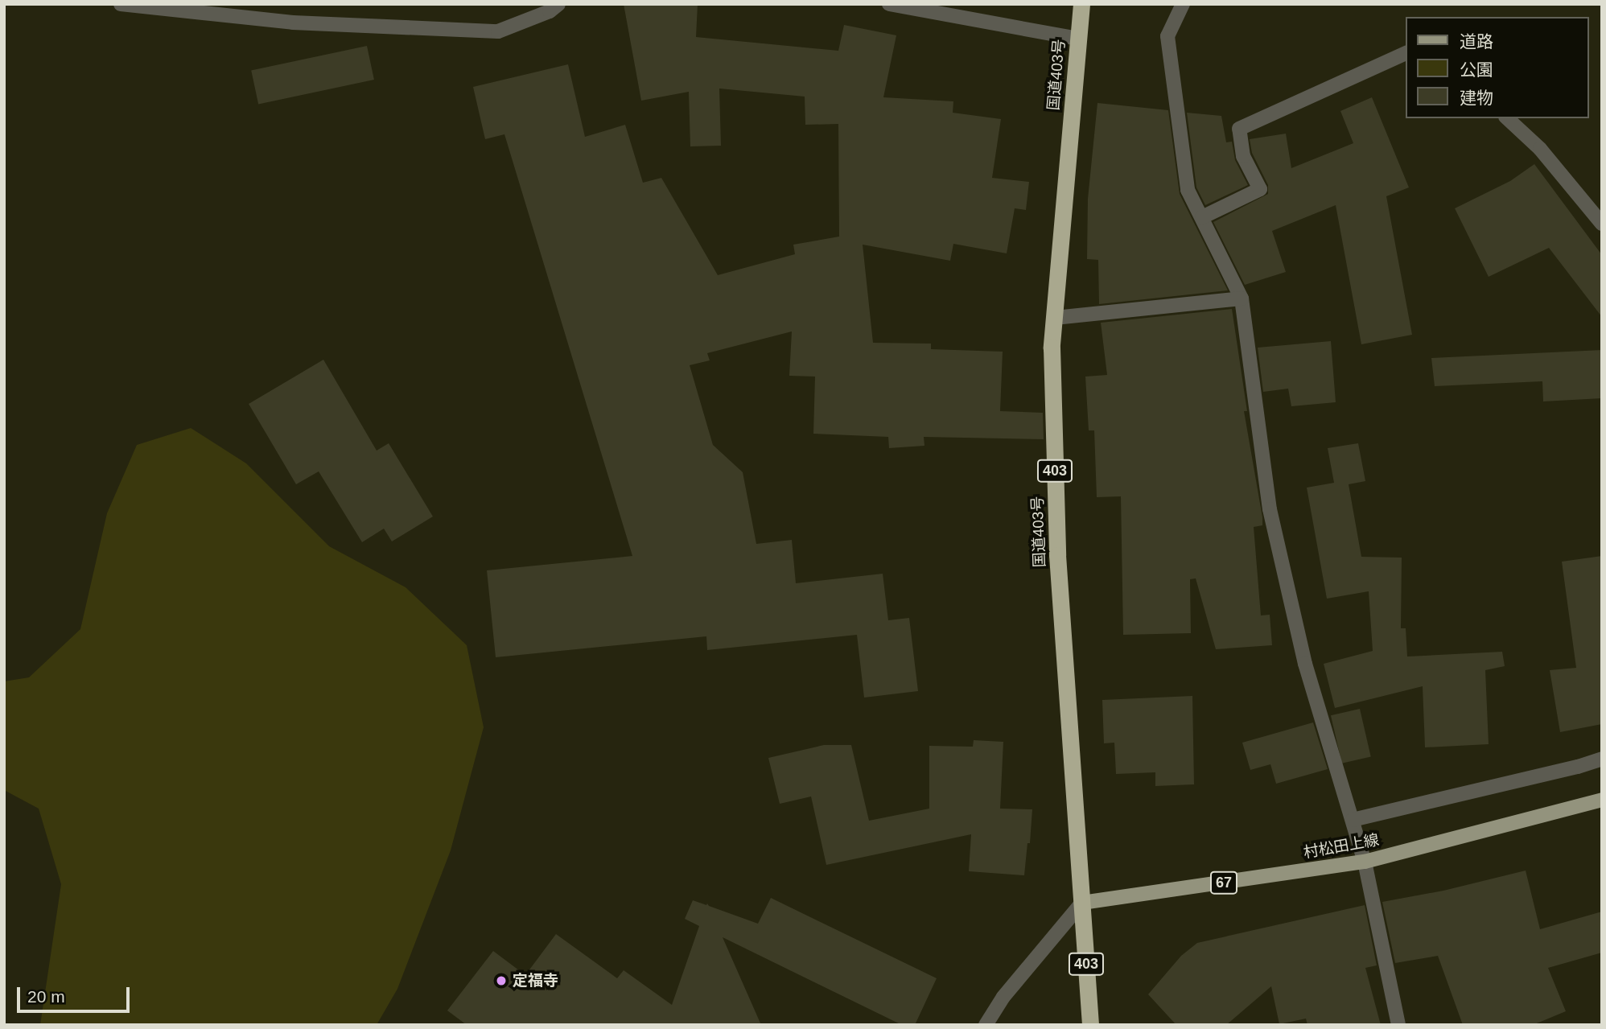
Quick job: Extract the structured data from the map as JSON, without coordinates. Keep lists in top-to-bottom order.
{
  "streets": {
    "highway": ["国道403号", "403"],
    "main road": ["村松田上線", "67"]
  },
  "crossings": [
    ["国道403号", "村松田上線"]
  ],
  "places": ["定福寺"],
  "legend": ["道路", "公園", "建物"],
  "scale_bar": "20 m"
}
